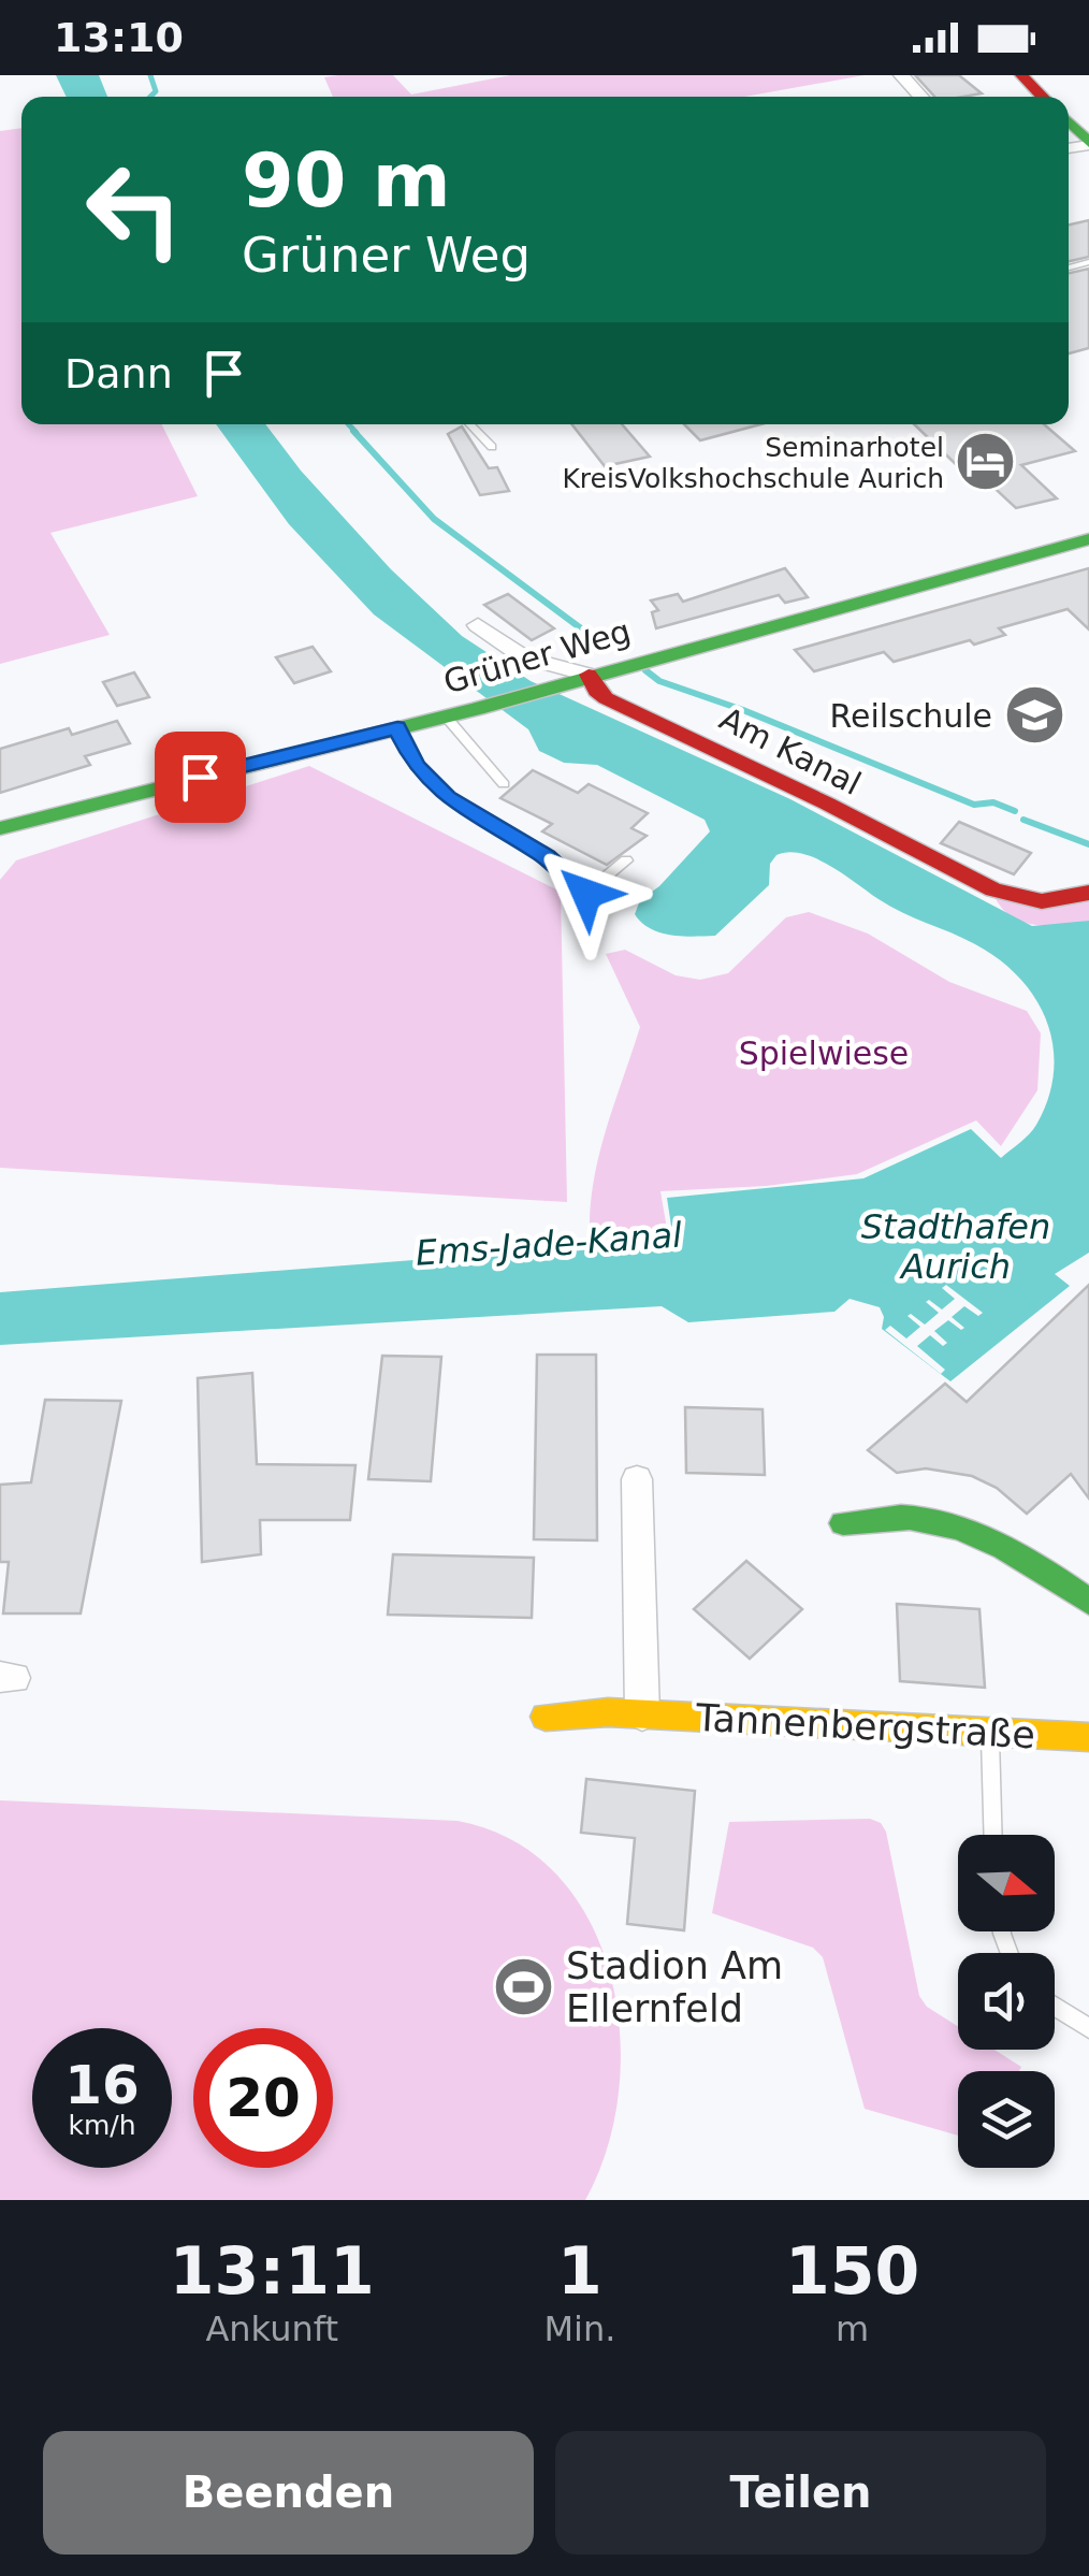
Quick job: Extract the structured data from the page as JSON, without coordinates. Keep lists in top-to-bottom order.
{
  "streets": {
    "street": ["Grüner Weg", "Am Kanal", "Tannenbergstraße"]
  },
  "crossings": [
    ["Grüner Weg", "Am Kanal"]
  ],
  "water": ["Stadthafen Aurich", "Ems-Jade-Kanal"],
  "parks": ["Spielwiese"],
  "places": {
    "hotel": ["Seminarhotel KreisVolkshochschule Aurich"],
    "school or university": ["Reilschule"],
    "sports": ["Stadion Am Ellernfeld"]
  },
  "north": "right",
  "page": {
    "status": "13:10",
    "turn": ["90 m", "Grüner Weg"],
    "then": "Dann",
    "speed": "16 km/h",
    "limit": "20",
    "eta": [
      "13:11",
      "Ankunft",
      "1",
      "Min.",
      "150",
      "m"
    ],
    "buttons": ["Beenden", "Teilen"]
  }
}
